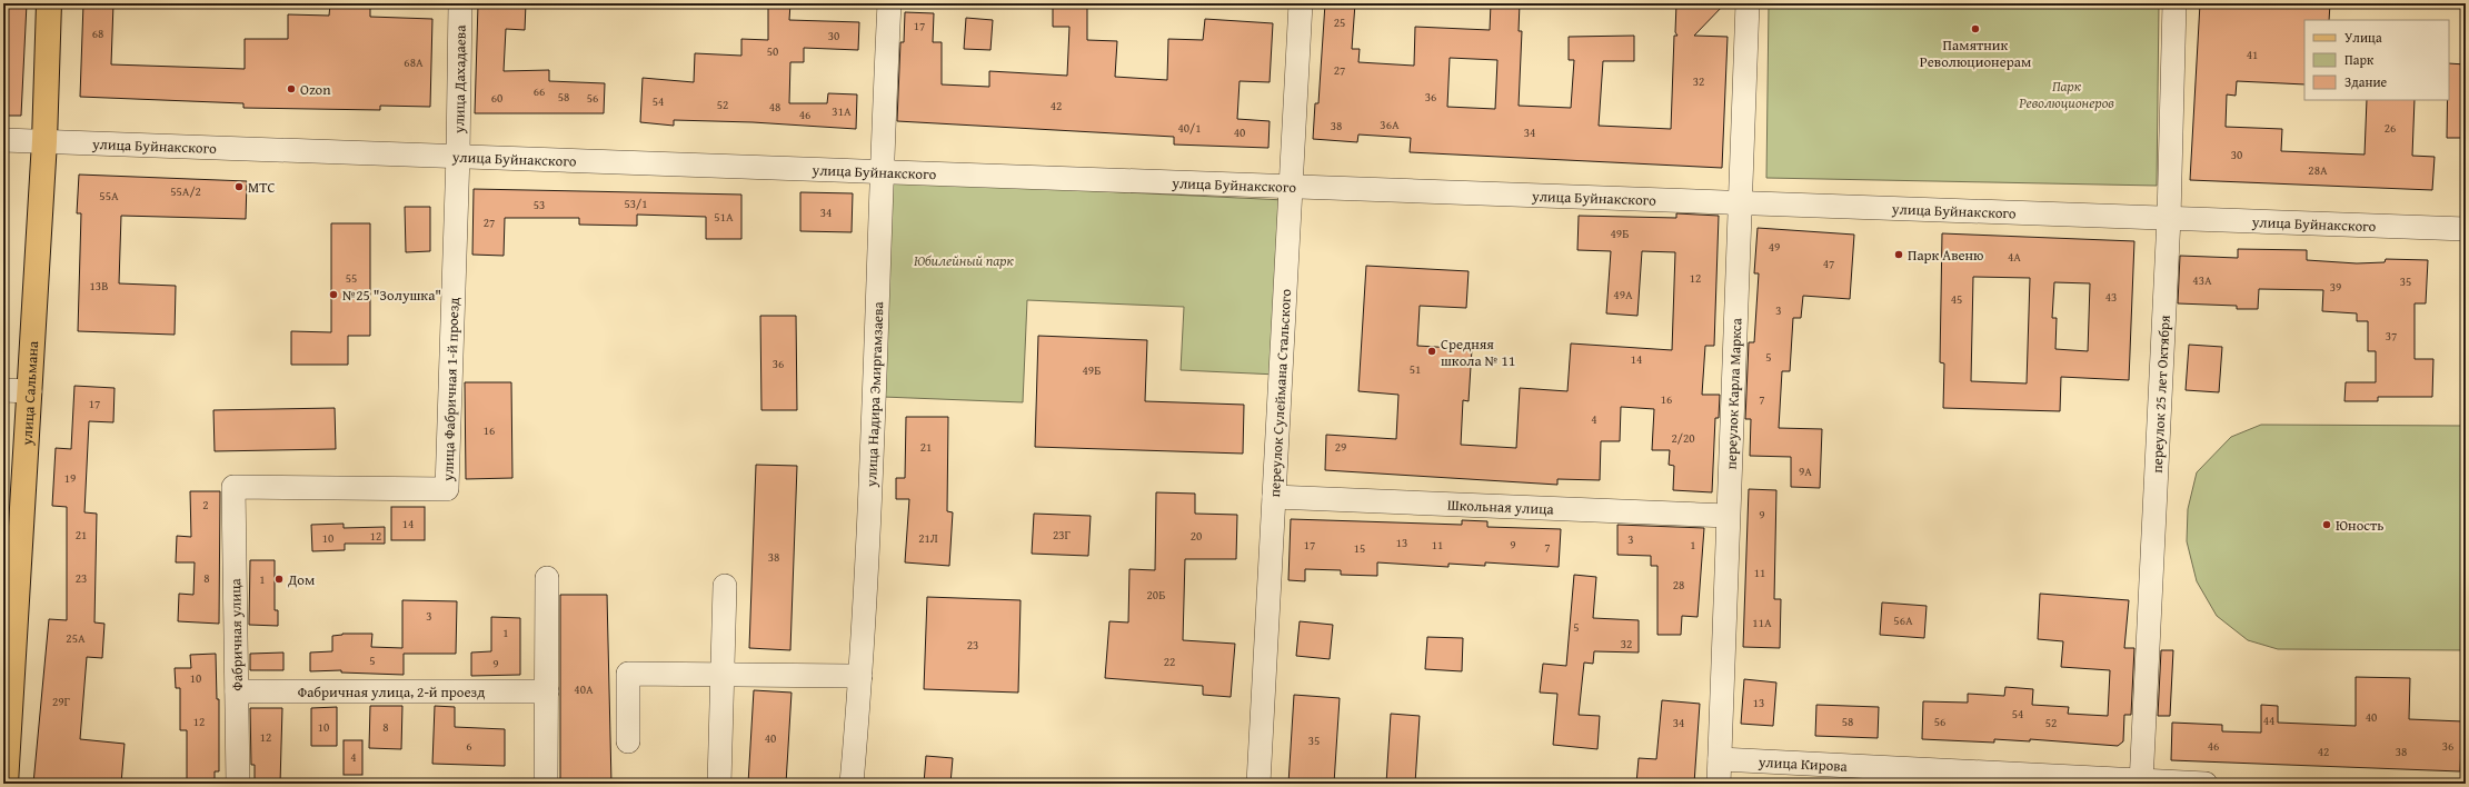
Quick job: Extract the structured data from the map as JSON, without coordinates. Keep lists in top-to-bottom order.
{
  "streets": {
    "main road": ["улица Сальмана"],
    "street": [
      "улица Дахадаева",
      "улица Буйнакского",
      "улица Фабричная 1-й проезд",
      "улица Надира Эмиргамзаева",
      "переулок Сулеймана Стальского",
      "переулок Карла Маркса",
      "переулок 25 лет Октября",
      "Школьная улица",
      "Фабричная улица",
      "Фабричная улица, 2-й проезд",
      "улица Кирова"
    ]
  },
  "crossings": [
    ["улица Дахадаева", "улица Буйнакского"],
    ["улица Дахадаева", "улица Фабричная 1-й проезд"],
    ["улица Буйнакского", "улица Фабричная 1-й проезд"],
    ["улица Буйнакского", "улица Сальмана"],
    ["улица Буйнакского", "улица Надира Эмиргамзаева"],
    ["улица Буйнакского", "переулок Сулеймана Стальского"],
    ["улица Буйнакского", "переулок Карла Маркса"],
    ["улица Буйнакского", "переулок 25 лет Октября"],
    ["улица Фабричная 1-й проезд", "Фабричная улица"],
    ["переулок Сулеймана Стальского", "Школьная улица"],
    ["переулок Карла Маркса", "Школьная улица"],
    ["переулок Карла Маркса", "улица Кирова"],
    ["переулок 25 лет Октября", "улица Кирова"],
    ["Фабричная улица", "Фабричная улица, 2-й проезд"]
  ],
  "parks": ["Парк Революционеров", "Юбилейный парк"],
  "places": [
    "Памятник Революционерам",
    "Ozon",
    "МТС",
    "Парк Авеню",
    "№25 \"Золушка\"",
    "Средняя школа № 11",
    "Юность",
    "Дом"
  ],
  "house_numbers": [
    "25",
    "17",
    "68",
    "30",
    "50",
    "41",
    "68А",
    "27",
    "32",
    "66",
    "58",
    "36",
    "60",
    "56",
    "54",
    "52",
    "42",
    "48",
    "31А",
    "46",
    "36А",
    "38",
    "40/1",
    "26",
    "40",
    "34",
    "30",
    "28А",
    "55А/2",
    "55А",
    "53/1",
    "53",
    "34",
    "51А",
    "27",
    "49Б",
    "49",
    "4А",
    "47",
    "55",
    "12",
    "43А",
    "35",
    "13В",
    "39",
    "49А",
    "43",
    "45",
    "3",
    "37",
    "5",
    "14",
    "36",
    "51",
    "49Б",
    "16",
    "7",
    "17",
    "4",
    "16",
    "2/20",
    "21",
    "29",
    "9А",
    "19",
    "2",
    "9",
    "14",
    "21",
    "23Г",
    "12",
    "20",
    "10",
    "21Л",
    "3",
    "13",
    "17",
    "11",
    "9",
    "1",
    "7",
    "15",
    "38",
    "11",
    "23",
    "8",
    "1",
    "28",
    "20Б",
    "3",
    "56А",
    "11А",
    "5",
    "1",
    "25А",
    "32",
    "23",
    "5",
    "22",
    "9",
    "10",
    "40А",
    "29Г",
    "13",
    "54",
    "40",
    "44",
    "12",
    "58",
    "56",
    "34",
    "52",
    "10",
    "8",
    "12",
    "40",
    "35",
    "6",
    "46",
    "36",
    "42",
    "38",
    "4"
  ],
  "legend": ["Улица", "Парк", "Здание"]
}
